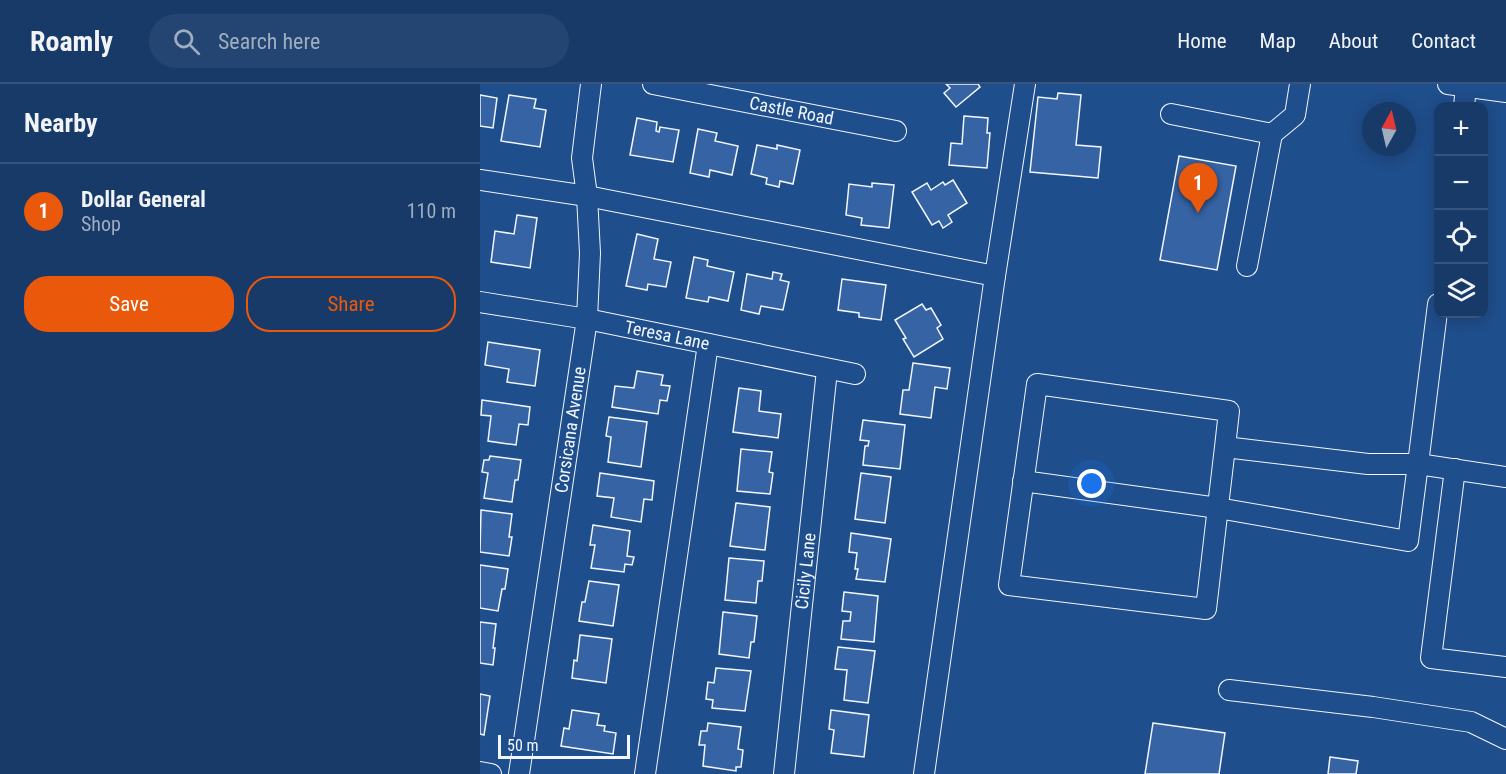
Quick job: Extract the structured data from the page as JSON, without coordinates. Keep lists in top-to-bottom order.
{
  "streets": {
    "street": [
      "Castle Road",
      "Teresa Lane",
      "Corsicana Avenue",
      "Cicily Lane"
    ]
  },
  "crossings": [
    ["Teresa Lane", "Corsicana Avenue"],
    ["Teresa Lane", "Cicily Lane"]
  ],
  "scale_bar": "50 m",
  "north": "top",
  "page": {
    "header": "Roamly",
    "search": "Search here",
    "nav": [
      "Home",
      "Map",
      "About",
      "Contact"
    ],
    "heading": "Nearby",
    "map_buttons": ["+", "−"],
    "list": [
      {
        "mark": "1",
        "name": "Dollar General",
        "note": "Shop",
        "value": "110 m"
      }
    ],
    "pins": "1",
    "buttons": ["Save", "Share"],
    "scale": "50 m"
  }
}
